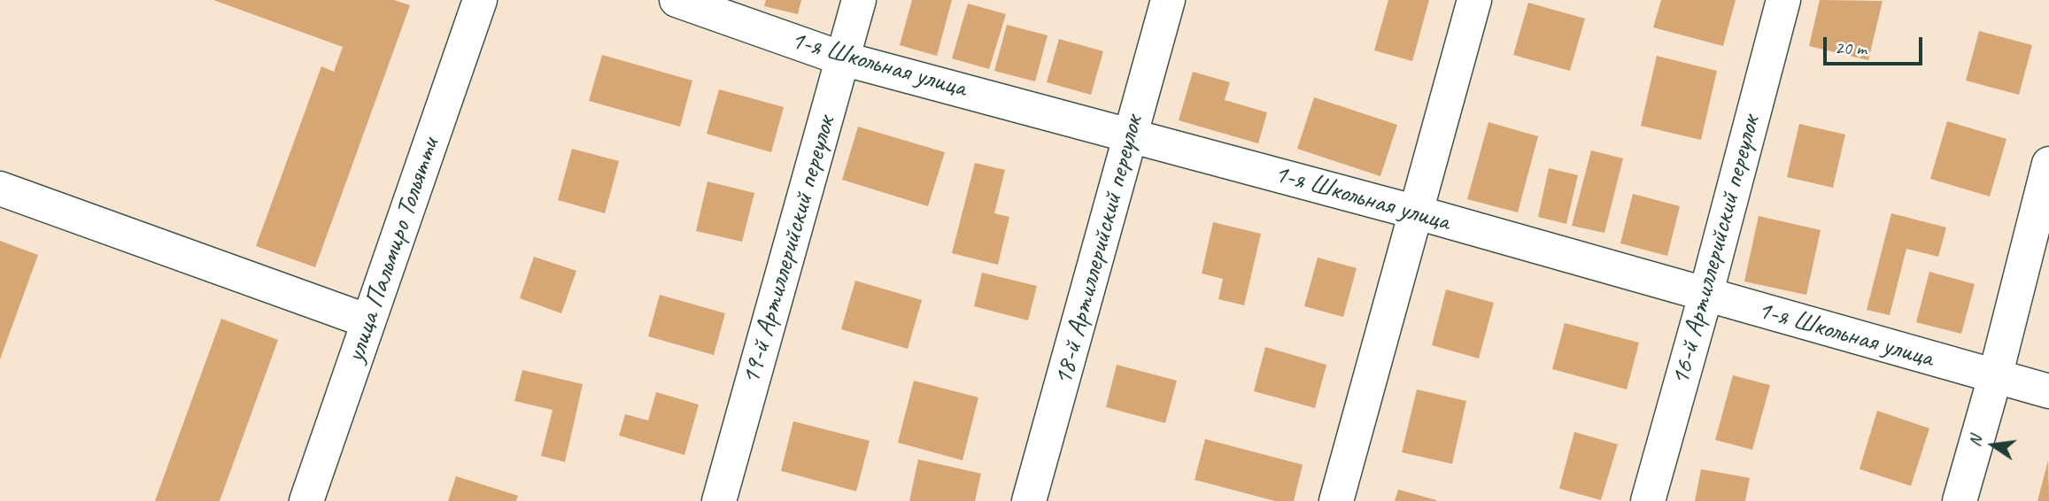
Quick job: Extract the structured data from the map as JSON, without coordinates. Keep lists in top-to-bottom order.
{
  "streets": {
    "street": [
      "1-я Школьная улица",
      "улица Пальмиро Тольятти",
      "19-й Артиллерийский переулок",
      "18-й Артиллерийский переулок",
      "16-й Артиллерийский переулок"
    ]
  },
  "crossings": [
    ["1-я Школьная улица", "19-й Артиллерийский переулок"],
    ["1-я Школьная улица", "18-й Артиллерийский переулок"],
    ["1-я Школьная улица", "16-й Артиллерийский переулок"]
  ],
  "scale_bar": "20 m",
  "north": "left"
}
